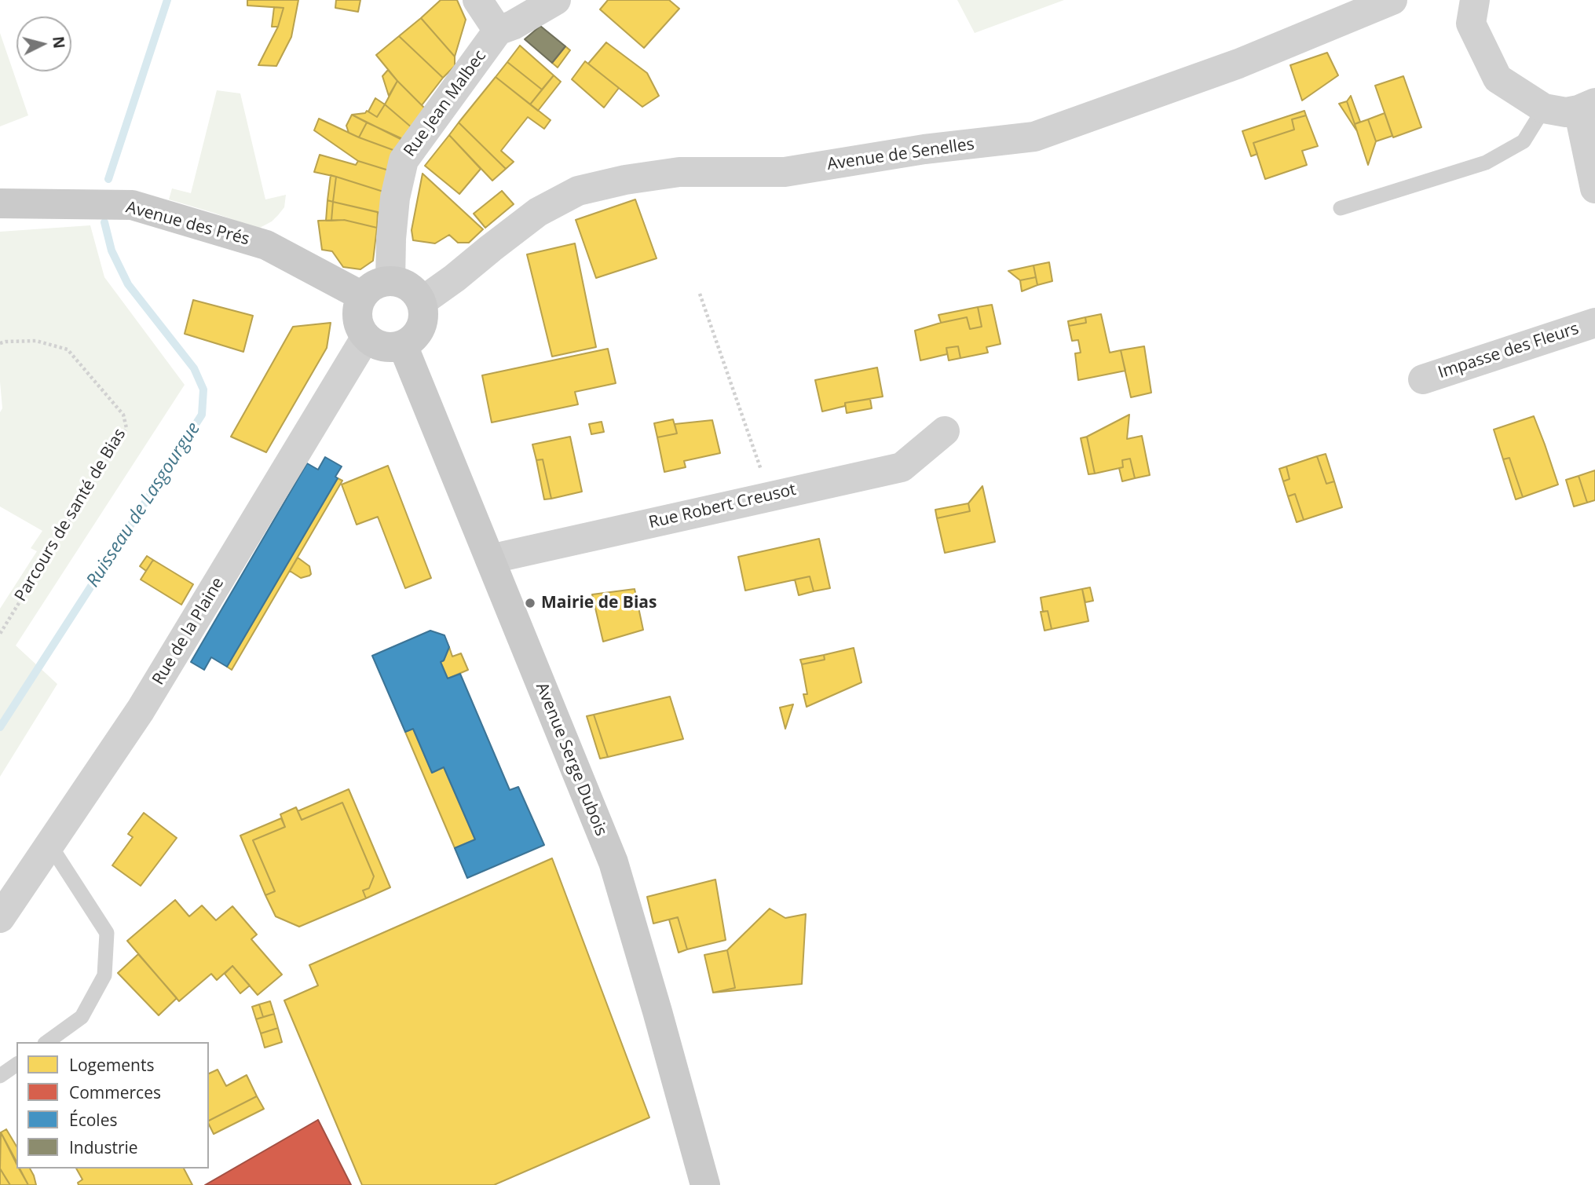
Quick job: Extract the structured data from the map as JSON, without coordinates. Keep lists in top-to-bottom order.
{
  "streets": {
    "street": [
      "Rue Jean Malbec",
      "Avenue de Senelles",
      "Avenue des Prés",
      "Impasse des Fleurs",
      "Rue Robert Creusot",
      "Rue de la Plaine",
      "Avenue Serge Dubois"
    ],
    "path": ["Parcours de santé de Bias"]
  },
  "crossings": [
    ["Rue Jean Malbec", "Avenue de Senelles"],
    ["Rue Jean Malbec", "Avenue des Prés"],
    ["Rue Jean Malbec", "Rue de la Plaine"],
    ["Rue Jean Malbec", "Avenue Serge Dubois"],
    ["Avenue de Senelles", "Avenue des Prés"],
    ["Avenue de Senelles", "Rue de la Plaine"],
    ["Avenue de Senelles", "Avenue Serge Dubois"],
    ["Avenue des Prés", "Rue de la Plaine"],
    ["Avenue des Prés", "Avenue Serge Dubois"],
    ["Rue Robert Creusot", "Avenue Serge Dubois"],
    ["Rue de la Plaine", "Avenue Serge Dubois"]
  ],
  "water": ["Ruisseau de Lasgourgue"],
  "places": ["Mairie de Bias"],
  "legend": [
    "Logements",
    "Commerces",
    "Écoles",
    "Industrie"
  ],
  "north": "right"
}
